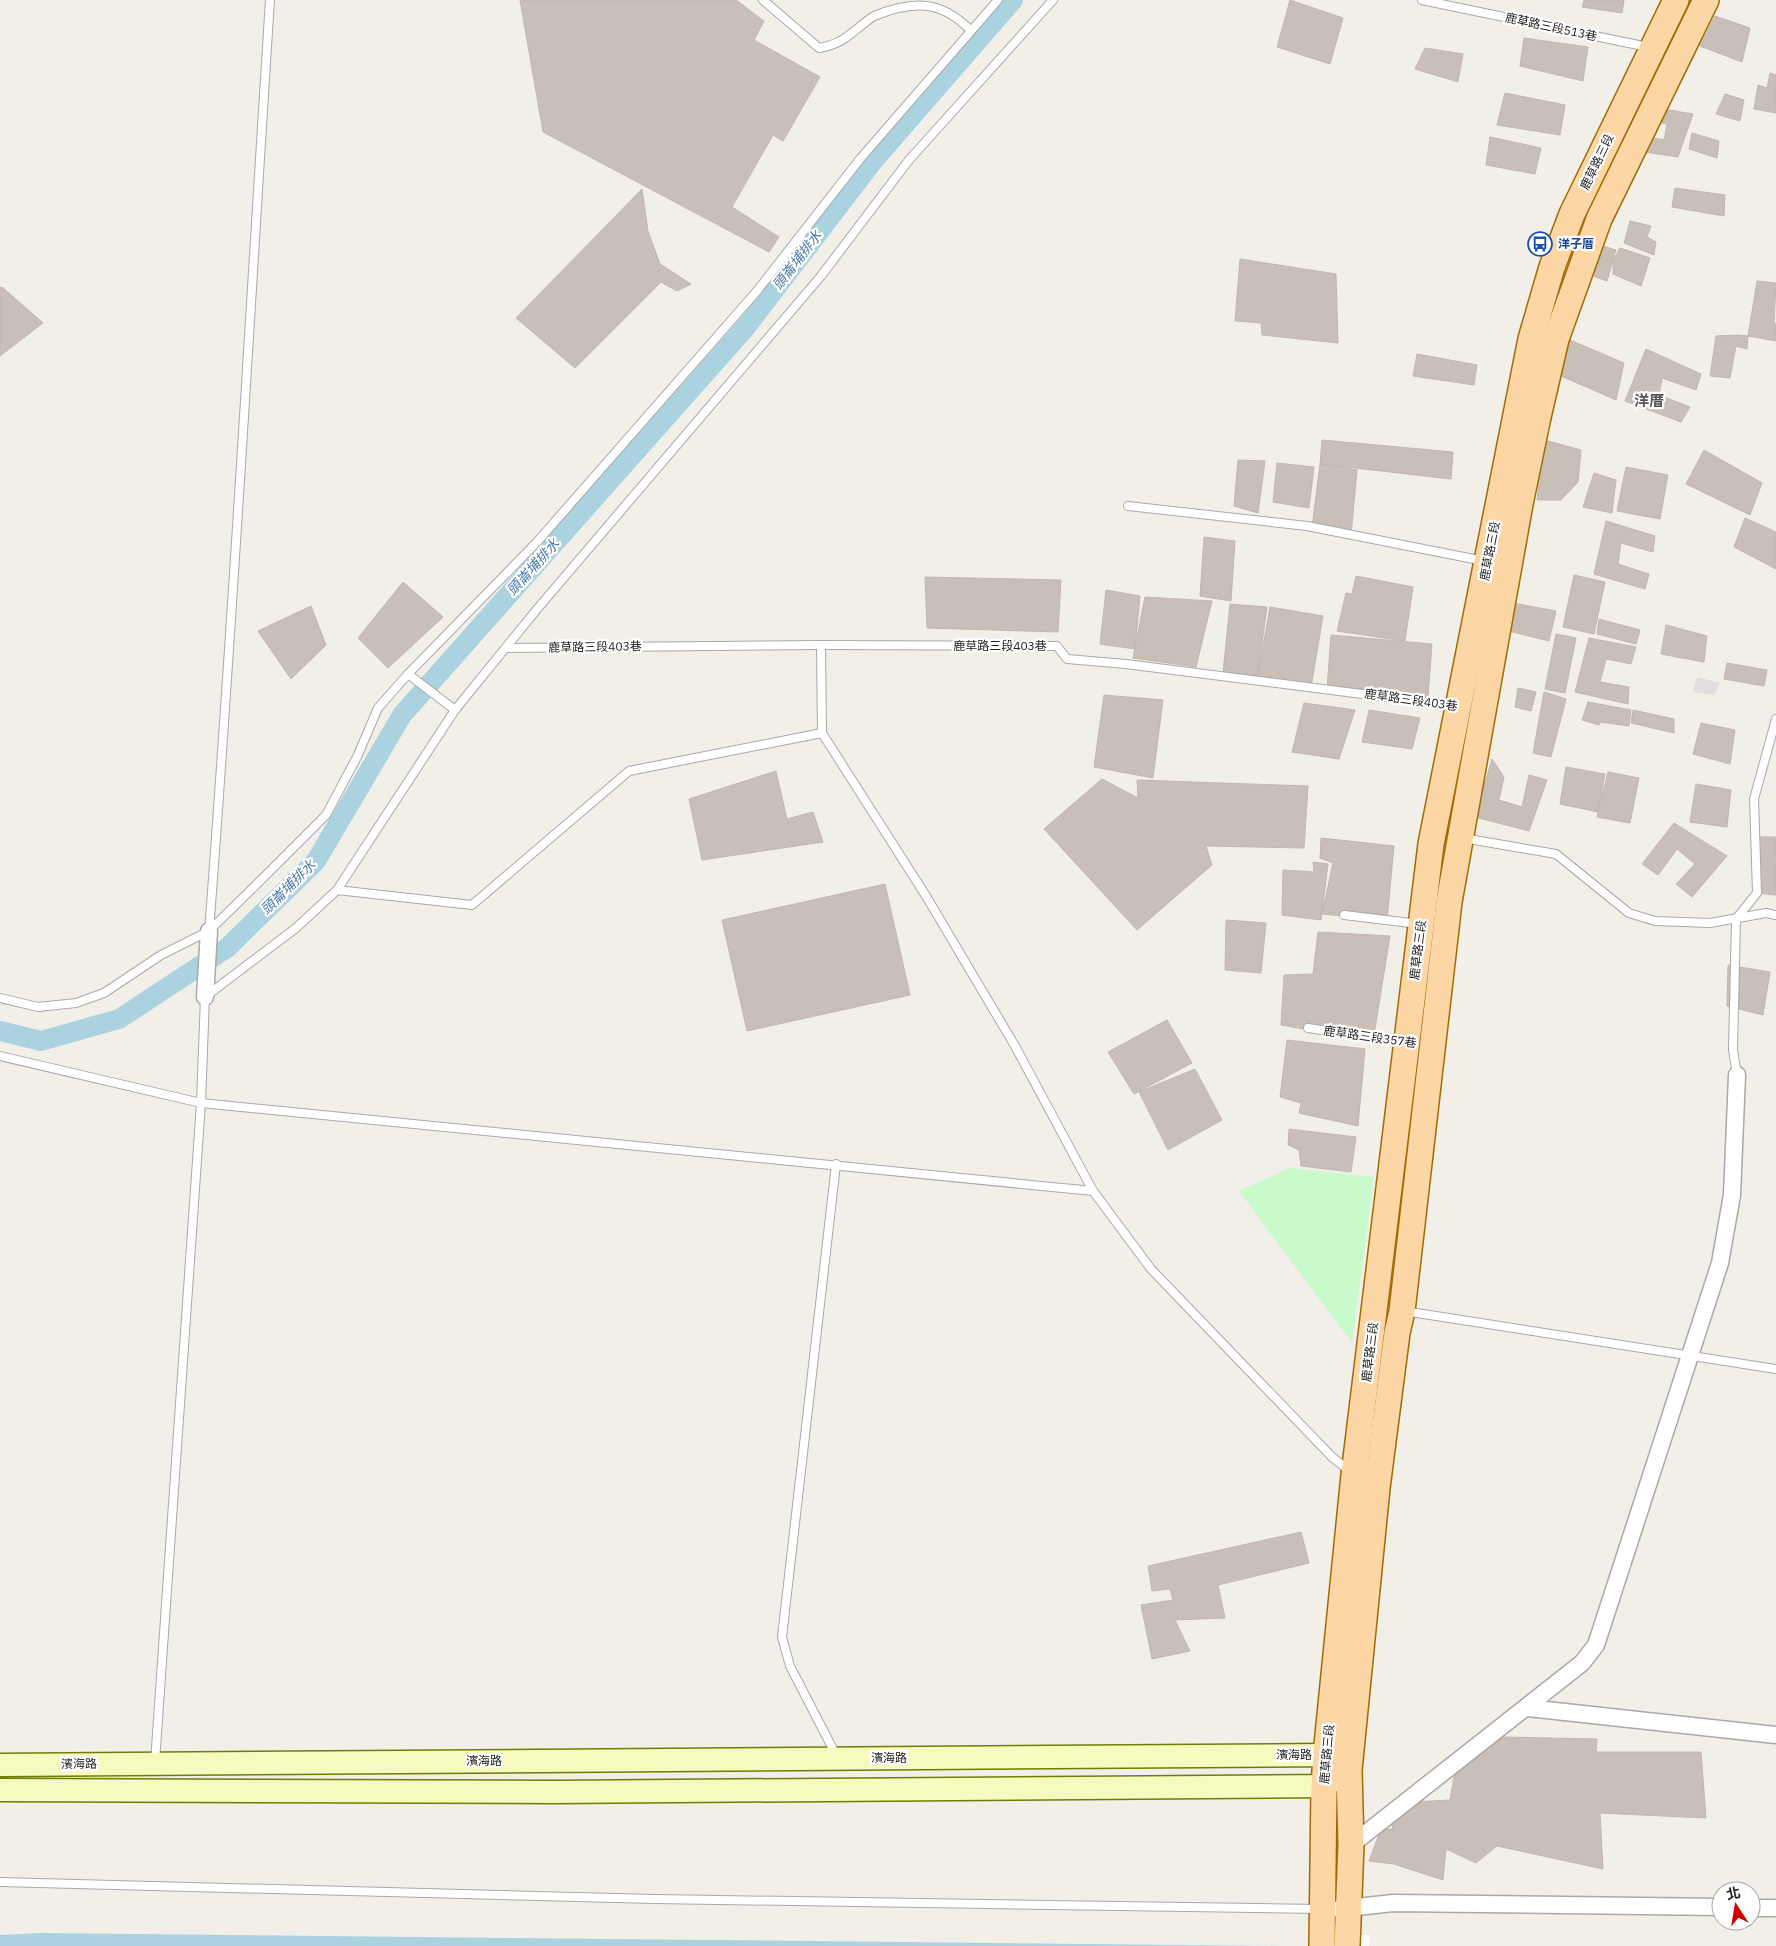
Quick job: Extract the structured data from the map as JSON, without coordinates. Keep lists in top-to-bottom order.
{
  "streets": {
    "main road": ["鹿草路三段"],
    "street": ["濱海路"],
    "lane": ["鹿草路三段513巷", "鹿草路三段403巷", "鹿草路三段357巷"]
  },
  "crossings": [
    ["鹿草路三段513巷", "鹿草路三段"],
    ["鹿草路三段", "鹿草路三段403巷"],
    ["鹿草路三段", "鹿草路三段357巷"],
    ["鹿草路三段", "濱海路"]
  ],
  "districts": ["洋厝"],
  "water": ["頭崙埔排水"],
  "places": {
    "bus stop": ["洋子厝"]
  },
  "north": "top"
}
